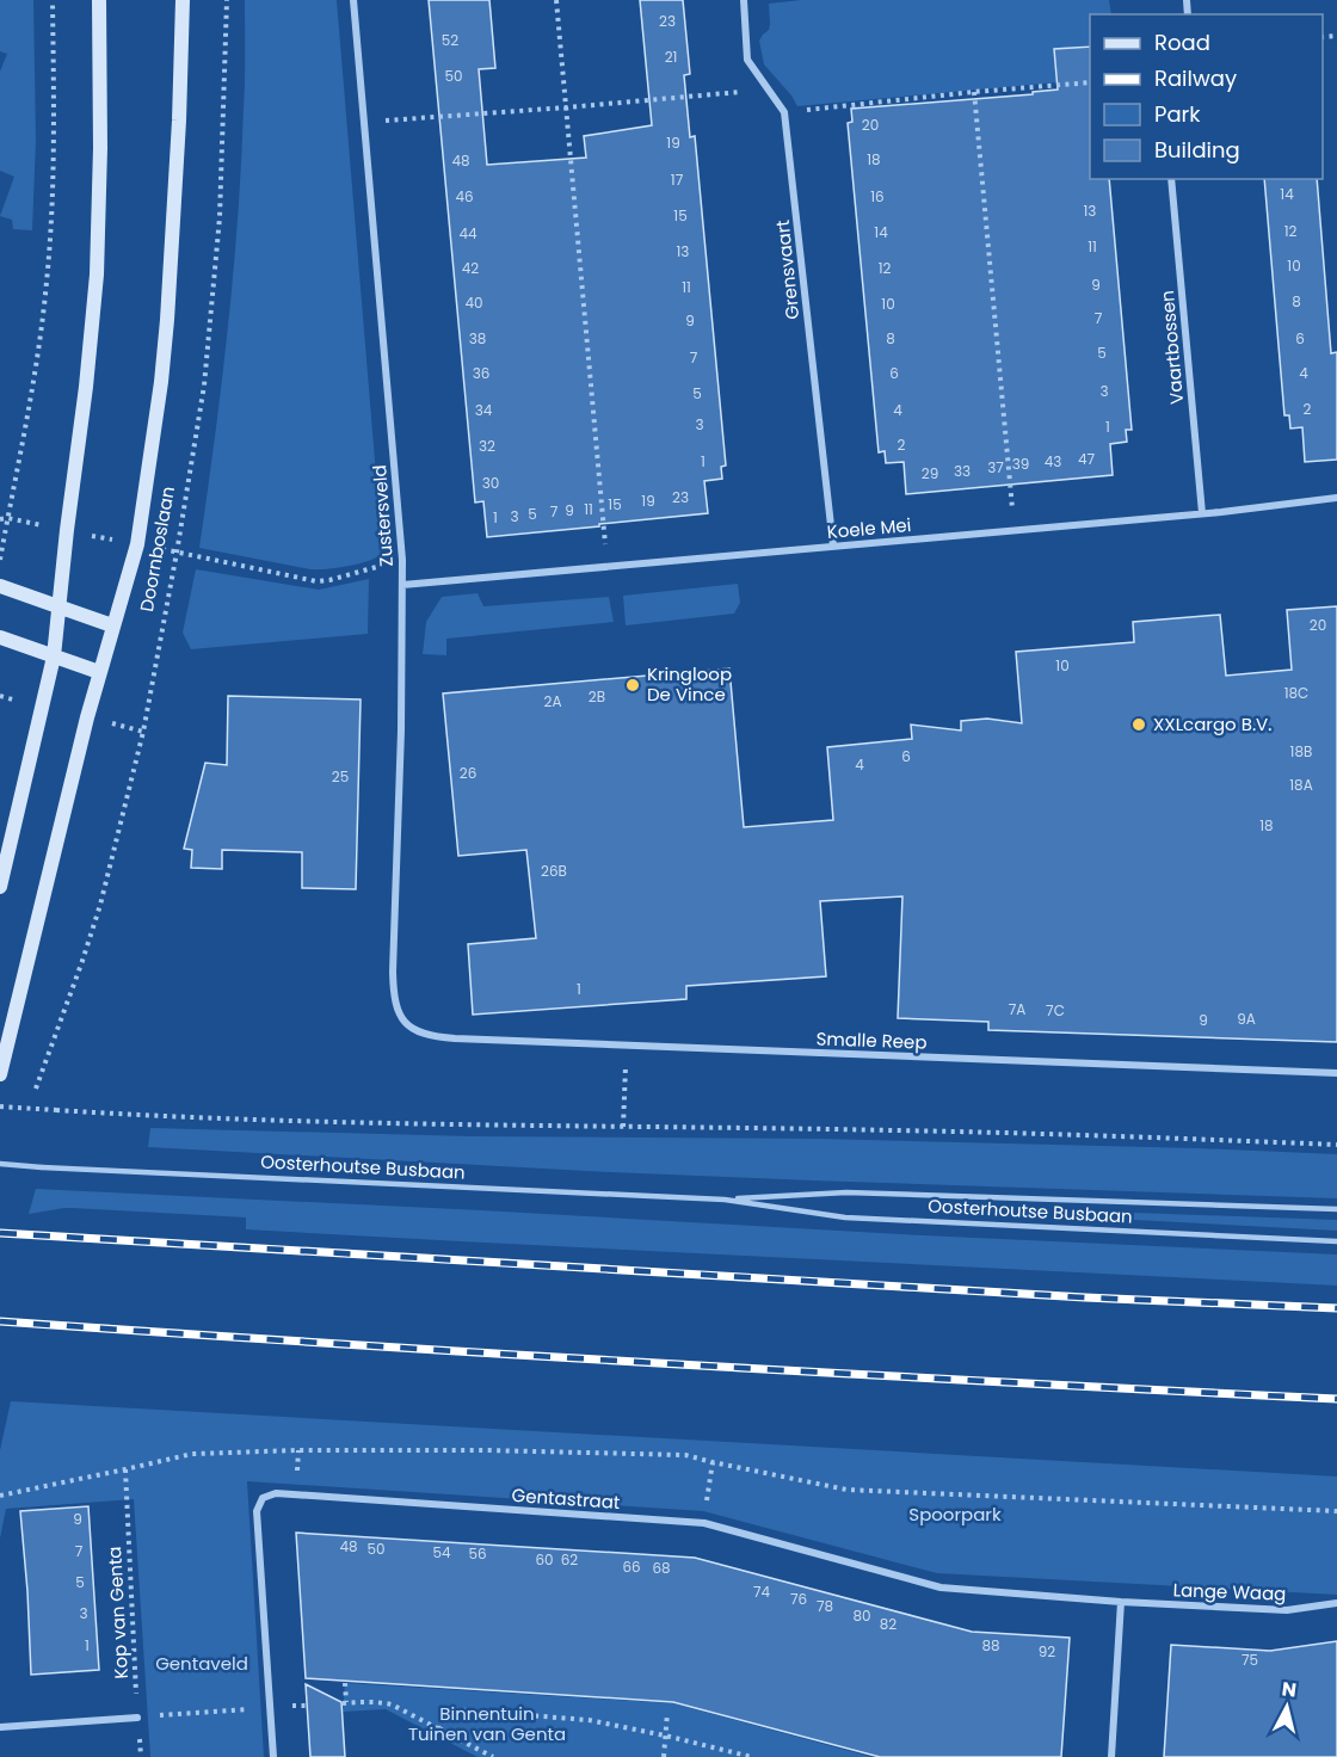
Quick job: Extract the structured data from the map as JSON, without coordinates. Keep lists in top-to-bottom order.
{
  "streets": {
    "main road": ["Doornboslaan"],
    "street": [
      "Grensvaart",
      "Vaartbossen",
      "Zustersveld",
      "Koele Mei",
      "Smalle Reep",
      "Gentastraat",
      "Lange Waag"
    ],
    "lane": ["Oosterhoutse Busbaan"],
    "path": ["Kop van Genta"]
  },
  "crossings": [
    ["Grensvaart", "Koele Mei"],
    ["Vaartbossen", "Koele Mei"],
    ["Zustersveld", "Koele Mei"],
    ["Zustersveld", "Smalle Reep"],
    ["Gentastraat", "Lange Waag"]
  ],
  "parks": ["Spoorpark", "Gentaveld", "Binnentuin Tuinen van Genta"],
  "places": ["Kringloop De Vince", "XXLcargo B.V."],
  "house_numbers": [
    "23",
    "52",
    "21",
    "50",
    "20",
    "19",
    "18",
    "48",
    "17",
    "14",
    "46",
    "16",
    "13",
    "15",
    "12",
    "14",
    "44",
    "11",
    "13",
    "10",
    "42",
    "12",
    "9",
    "11",
    "8",
    "40",
    "10",
    "7",
    "9",
    "38",
    "8",
    "6",
    "5",
    "7",
    "36",
    "6",
    "4",
    "3",
    "5",
    "2",
    "34",
    "4",
    "3",
    "1",
    "2",
    "32",
    "47",
    "1",
    "43",
    "39",
    "37",
    "33",
    "29",
    "30",
    "23",
    "19",
    "15",
    "11",
    "9",
    "7",
    "5",
    "3",
    "1",
    "20",
    "10",
    "18C",
    "2B",
    "2A",
    "18B",
    "6",
    "4",
    "26",
    "25",
    "18A",
    "18",
    "26B",
    "1",
    "7A",
    "7C",
    "9A",
    "9",
    "9",
    "48",
    "50",
    "7",
    "54",
    "56",
    "60",
    "62",
    "66",
    "68",
    "5",
    "74",
    "76",
    "78",
    "3",
    "80",
    "82",
    "1",
    "88",
    "92",
    "75"
  ],
  "legend": [
    "Road",
    "Railway",
    "Park",
    "Building"
  ],
  "north": "top"
}
